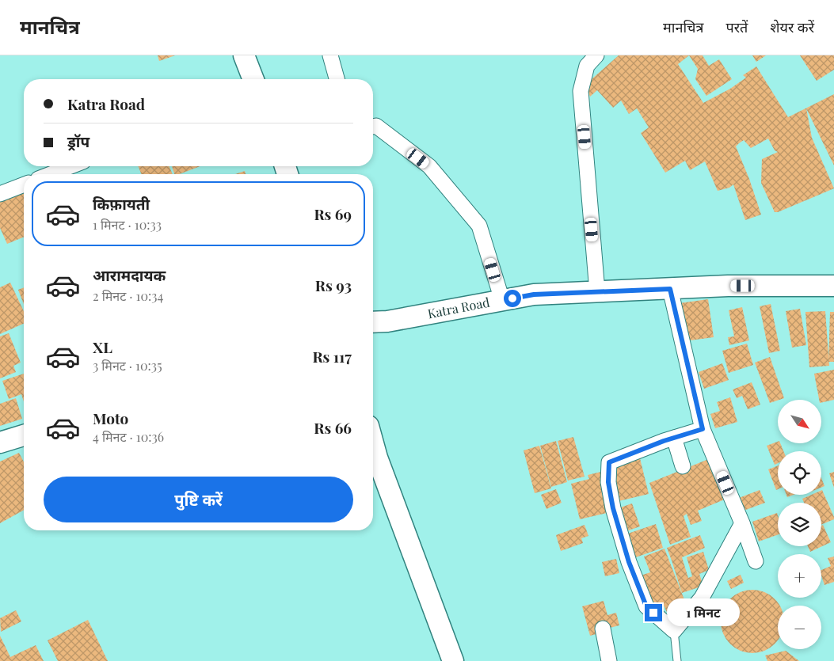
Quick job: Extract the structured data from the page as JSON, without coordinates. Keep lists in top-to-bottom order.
{
  "streets": {
    "street": ["Katra Road"]
  },
  "north": "bottom right",
  "page": {
    "header": "मानचित्र",
    "nav": ["मानचित्र", "परतें", "शेयर करें"],
    "banner": ["Katra Road", "ड्रॉप"],
    "list": [
      {
        "name": "किफ़ायती",
        "note": "1 मिनट · 10:33",
        "value": "Rs 69"
      },
      {
        "name": "आरामदायक",
        "note": "2 मिनट · 10:34",
        "value": "Rs 93"
      },
      {
        "name": "XL",
        "note": "3 मिनट · 10:35",
        "value": "Rs 117"
      },
      {
        "name": "Moto",
        "note": "4 मिनट · 10:36",
        "value": "Rs 66"
      }
    ],
    "map_buttons": ["+", "−"],
    "buttons": "पुष्टि करें",
    "bubble": "1 मिनट"
  }
}
